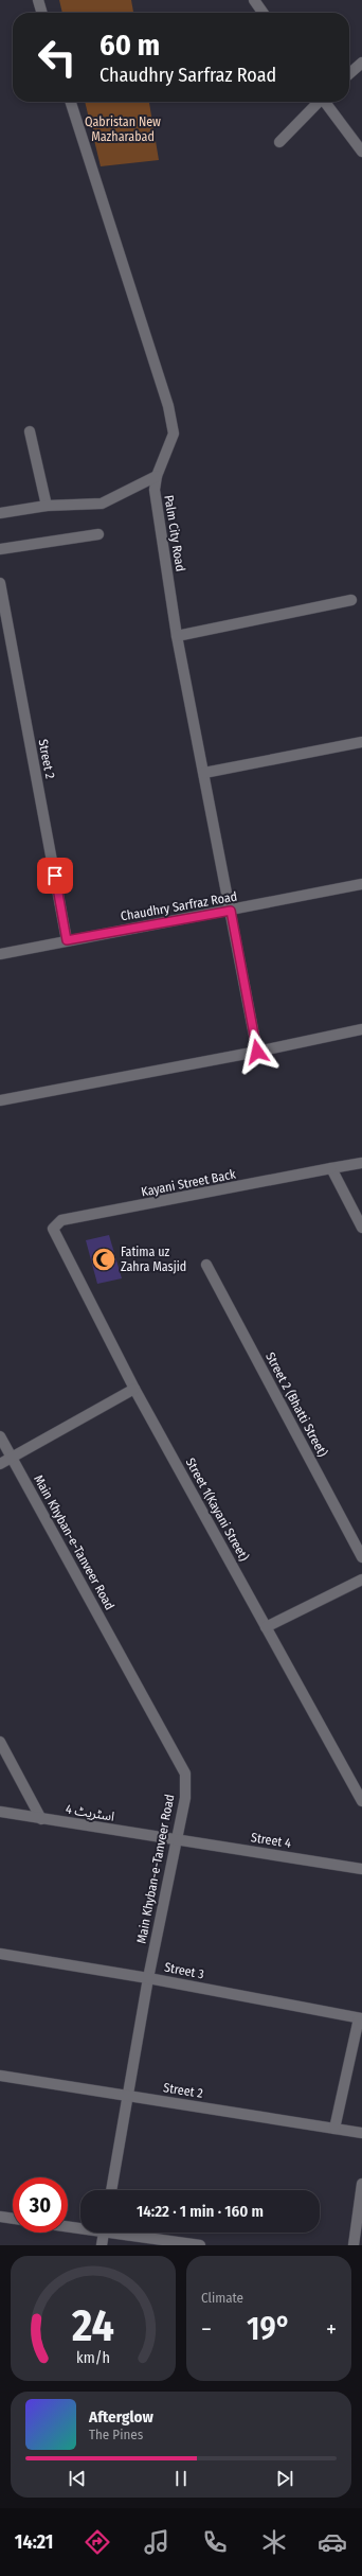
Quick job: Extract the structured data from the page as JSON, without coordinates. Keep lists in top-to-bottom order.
{
  "streets": {
    "street": [
      "Palm City Road",
      "Street 2",
      "Chaudhry Sarfraz Road",
      "Kayani Street Back",
      "Street 2 (Bhatti Street)",
      "Street 1(Kayani Street)",
      "Main Khyban-e-Tanveer Road",
      "اسٹریٹ 4",
      "Street 4",
      "Street 3"
    ]
  },
  "crossings": [
    ["Palm City Road", "Chaudhry Sarfraz Road"],
    ["Street 2", "Chaudhry Sarfraz Road"],
    ["Street 2", "Main Khyban-e-Tanveer Road"],
    ["Kayani Street Back", "Street 1(Kayani Street)"],
    ["Main Khyban-e-Tanveer Road", "اسٹریٹ 4"],
    ["Main Khyban-e-Tanveer Road", "Street 4"],
    ["Main Khyban-e-Tanveer Road", "Street 3"],
    ["اسٹریٹ 4", "Street 4"]
  ],
  "parks": ["Qabristan New Mazharabad"],
  "places": {
    "mosque": ["Fatima uz Zahra Masjid"]
  },
  "page": {
    "turn": ["60 m", "Chaudhry Sarfraz Road"],
    "limit": "30",
    "trip": "14:22 · 1 min · 160 m",
    "tile": "Climate",
    "heat": ["−", "19°", "+"],
    "song": ["Afterglow", "The Pines"],
    "tabs": "14:21",
    "gauge": ["24", "km/h"]
  }
}
